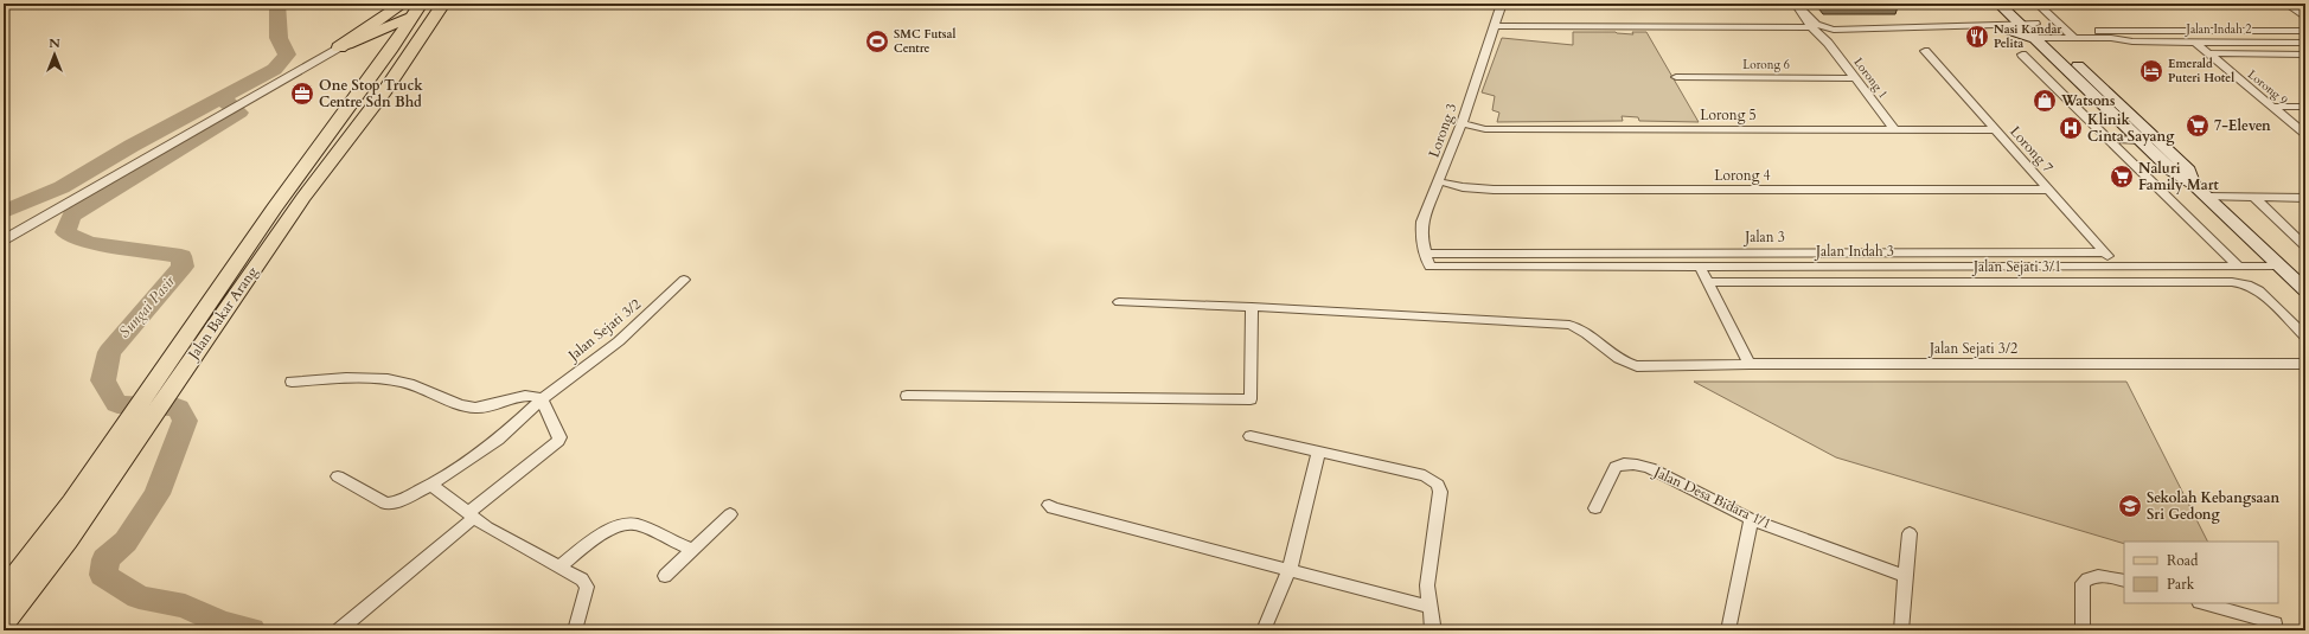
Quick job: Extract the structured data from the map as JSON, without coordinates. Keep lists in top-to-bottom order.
{
  "streets": {
    "main road": ["Jalan Bakar Arang"],
    "street": [
      "Jalan Indah 2",
      "Lorong 6",
      "Lorong 1",
      "Lorong 9",
      "Lorong 5",
      "Lorong 3",
      "Lorong 7",
      "Lorong 4",
      "Jalan 3",
      "Jalan Indah 3",
      "Jalan Sejati 3/1",
      "Jalan Sejati 3/2",
      "Jalan Desa Bidara 1/1"
    ]
  },
  "crossings": [
    ["Jalan Indah 2", "Lorong 9"],
    ["Lorong 6", "Lorong 1"],
    ["Lorong 1", "Lorong 5"],
    ["Lorong 5", "Lorong 3"],
    ["Lorong 5", "Lorong 7"],
    ["Lorong 3", "Lorong 4"],
    ["Lorong 3", "Jalan 3"],
    ["Lorong 3", "Jalan Indah 3"],
    ["Lorong 7", "Lorong 4"],
    ["Lorong 7", "Jalan 3"],
    ["Lorong 7", "Jalan Indah 3"]
  ],
  "water": ["Sungai Pasir"],
  "places": {
    "restaurant": ["Nasi Kandar Pelita"],
    "sports": ["SMC Futsal Centre"],
    "hotel": ["Emerald Puteri Hotel"],
    "office": ["One Stop Truck Centre Sdn Bhd"],
    "shop": ["Watsons"],
    "supermarket": ["7-Eleven", "Naluri Family Mart"],
    "hospital": ["Klinik Cinta Sayang"],
    "school or university": ["Sekolah Kebangsaan Sri Gedong"]
  },
  "legend": ["Road", "Park"],
  "north": "top"
}
